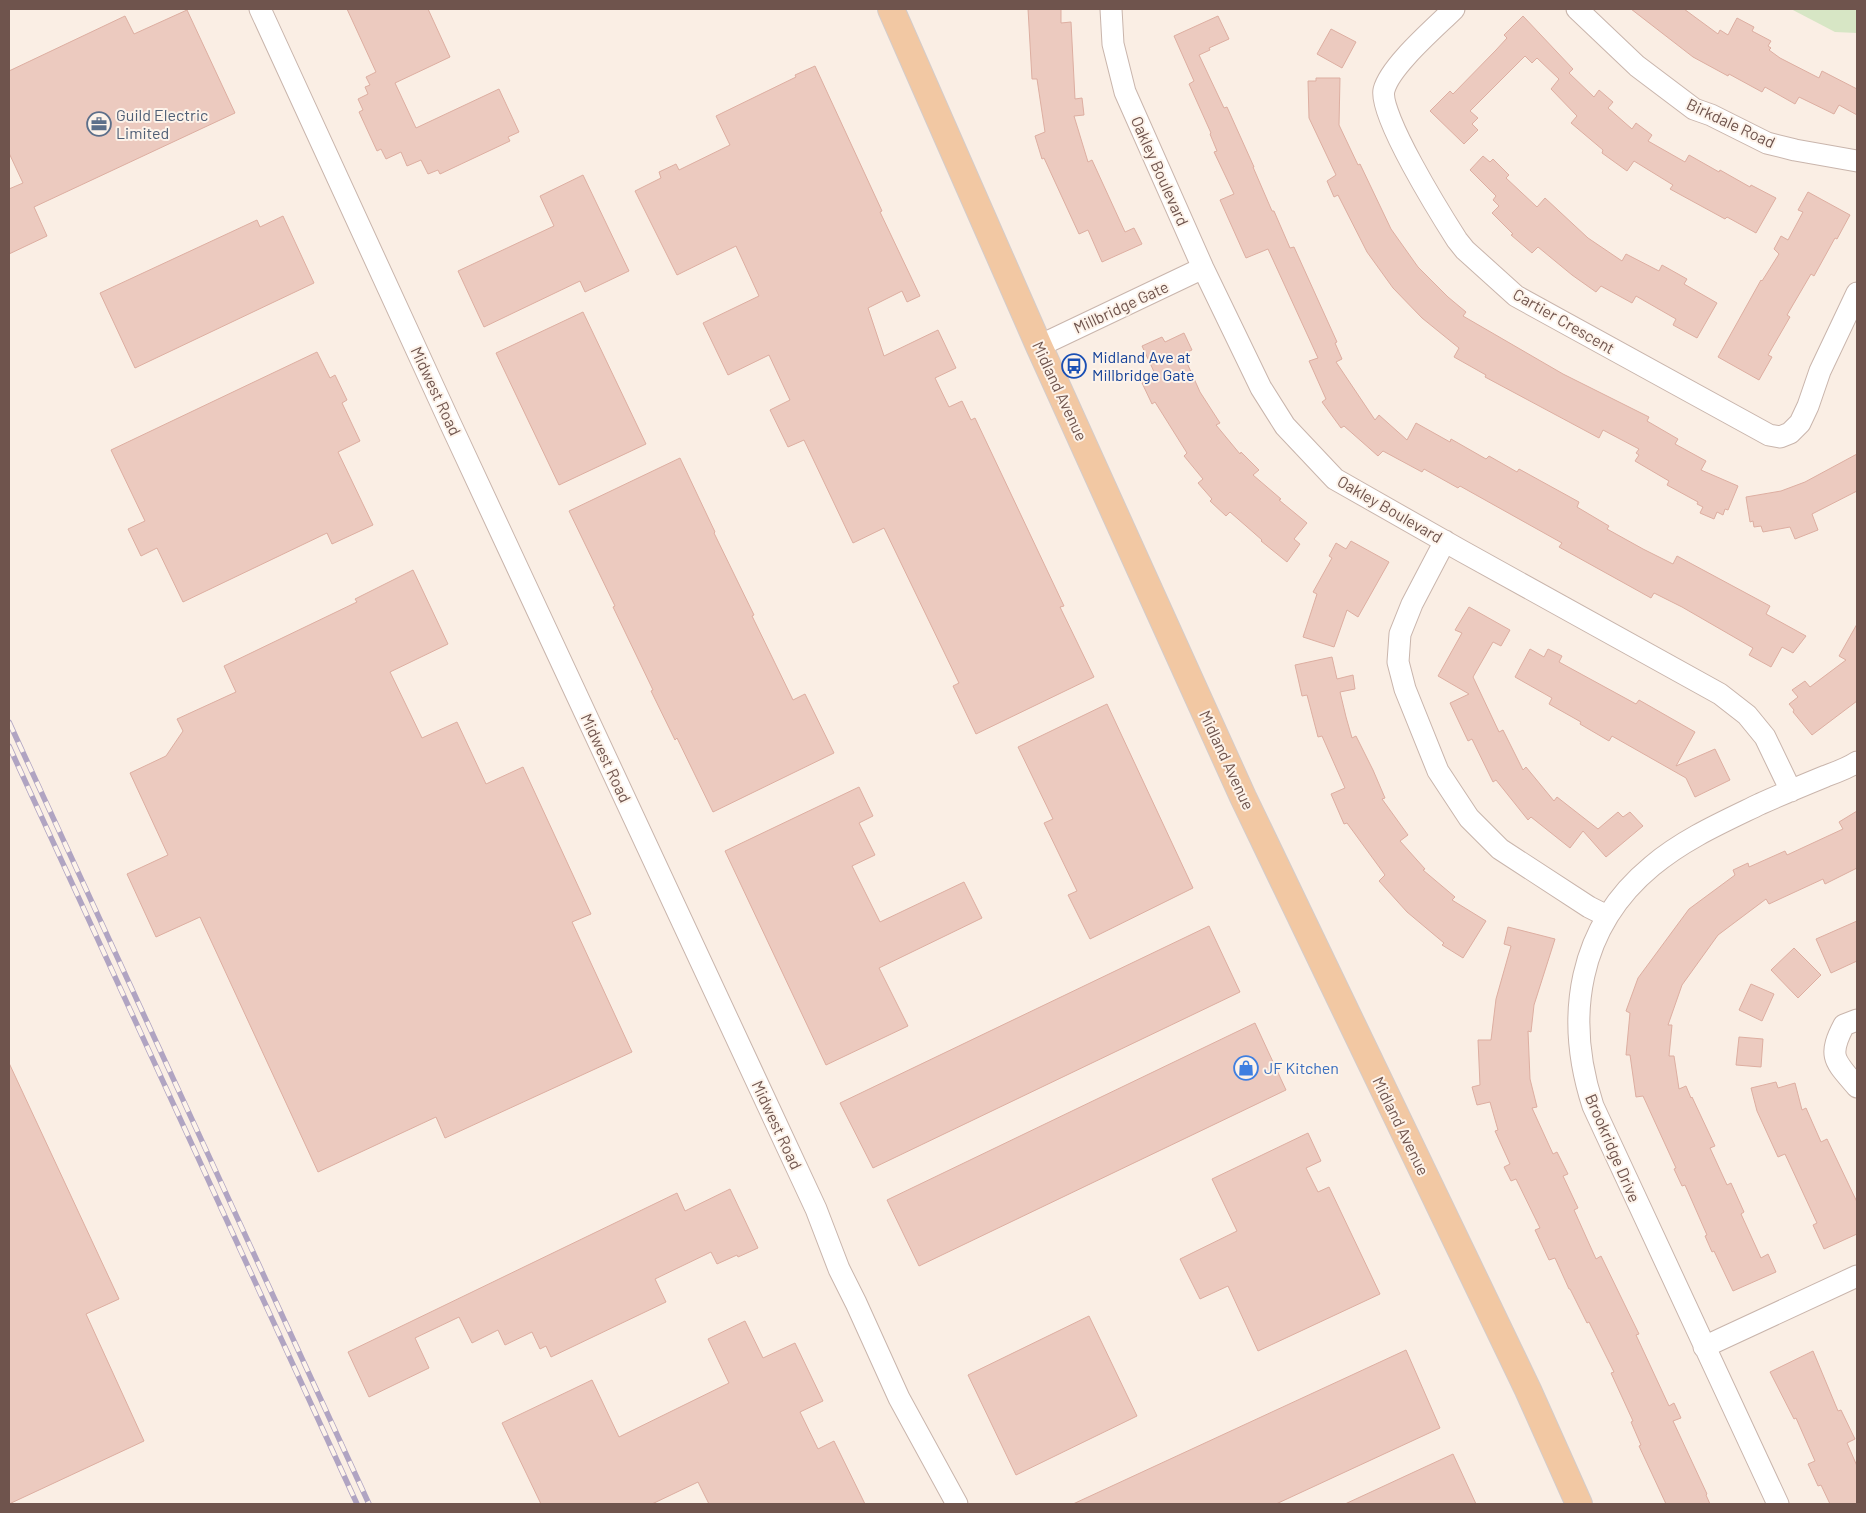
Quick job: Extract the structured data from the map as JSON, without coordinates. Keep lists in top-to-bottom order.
{
  "streets": {
    "main road": ["Midland Avenue"],
    "street": [
      "Birkdale Road",
      "Oakley Boulevard",
      "Millbridge Gate",
      "Cartier Crescent",
      "Midwest Road",
      "Brookridge Drive"
    ]
  },
  "crossings": [
    ["Oakley Boulevard", "Millbridge Gate"],
    ["Oakley Boulevard", "Brookridge Drive"],
    ["Millbridge Gate", "Midland Avenue"]
  ],
  "places": {
    "office": ["Guild Electric Limited"],
    "bus stop": ["Midland Ave at Millbridge Gate"],
    "shop": ["JF Kitchen"]
  }
}
